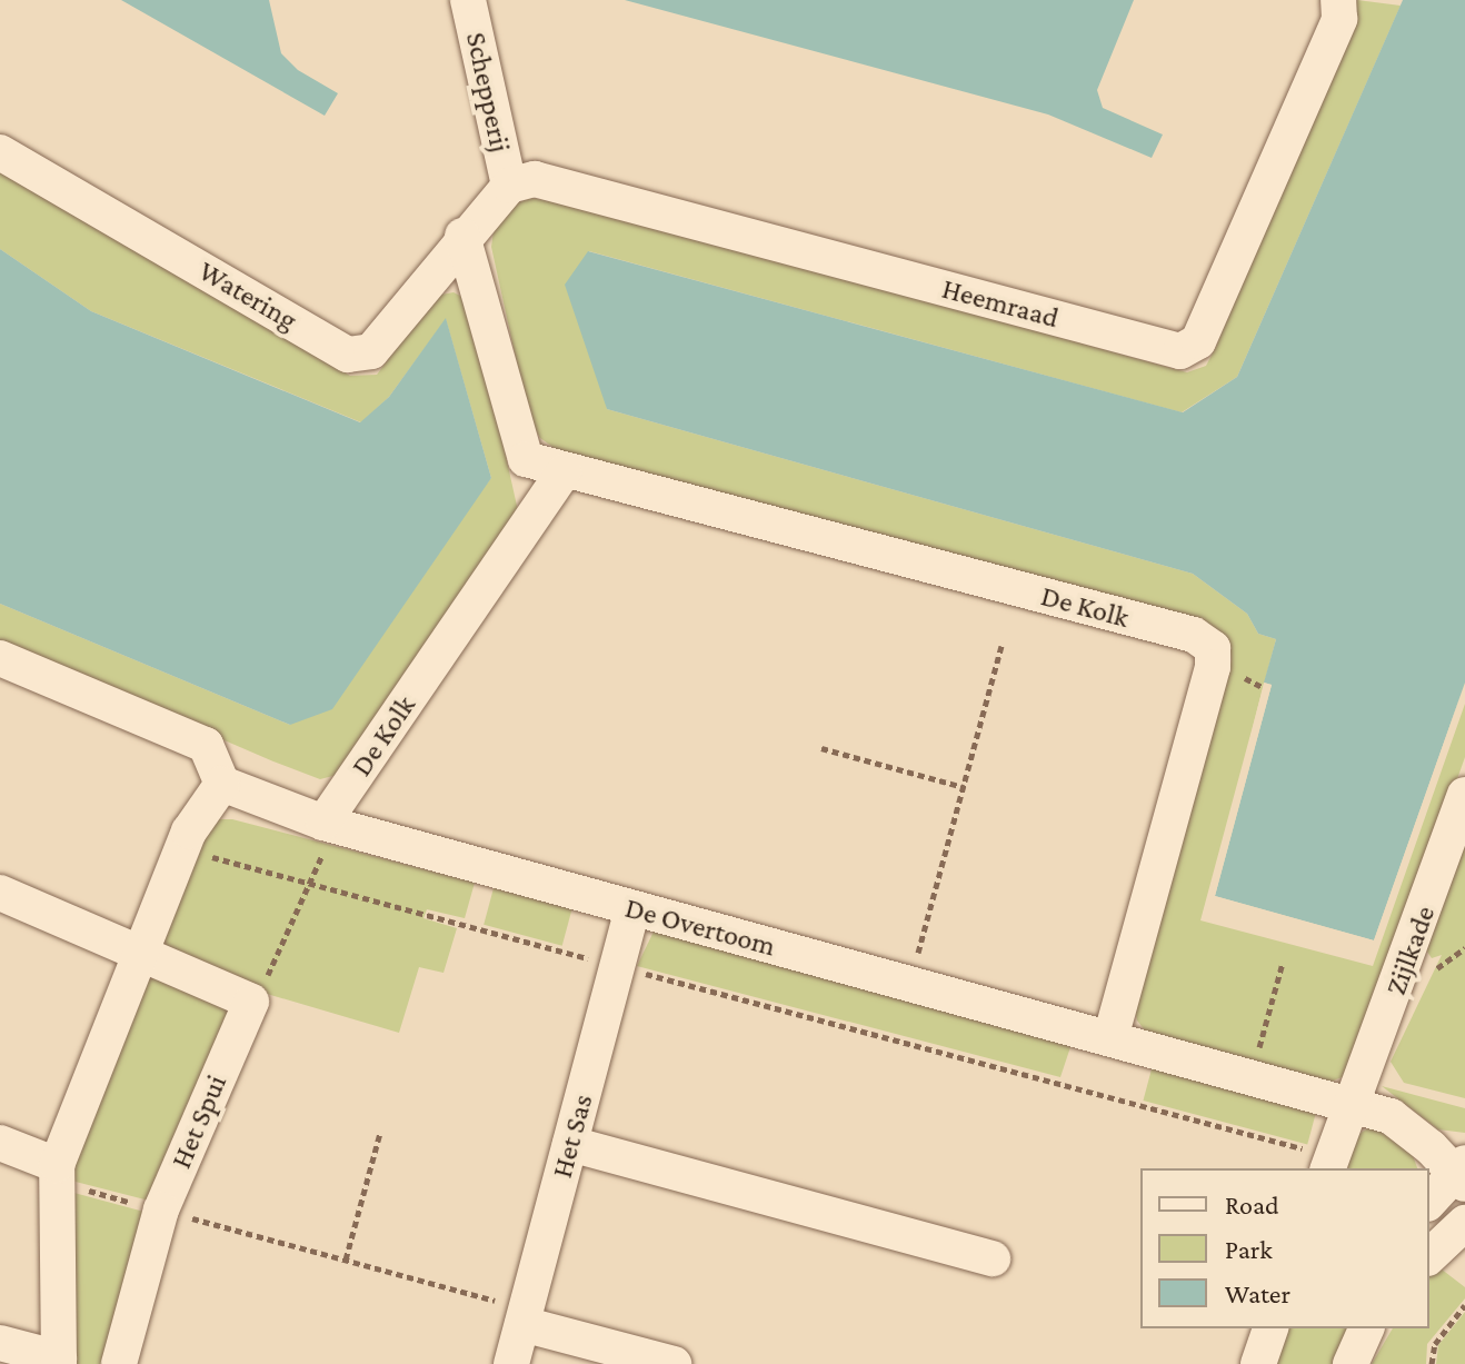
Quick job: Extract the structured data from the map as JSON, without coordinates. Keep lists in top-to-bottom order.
{
  "streets": {
    "street": [
      "Schepperij",
      "Watering",
      "Heemraad",
      "De Kolk",
      "De Overtoom",
      "Zijlkade",
      "Het Spui",
      "Het Sas"
    ]
  },
  "crossings": [
    ["Schepperij", "Heemraad"],
    ["Watering", "De Kolk"],
    ["De Kolk", "De Overtoom"],
    ["De Overtoom", "Zijlkade"],
    ["De Overtoom", "Het Sas"]
  ],
  "legend": ["Road", "Park", "Water"]
}
